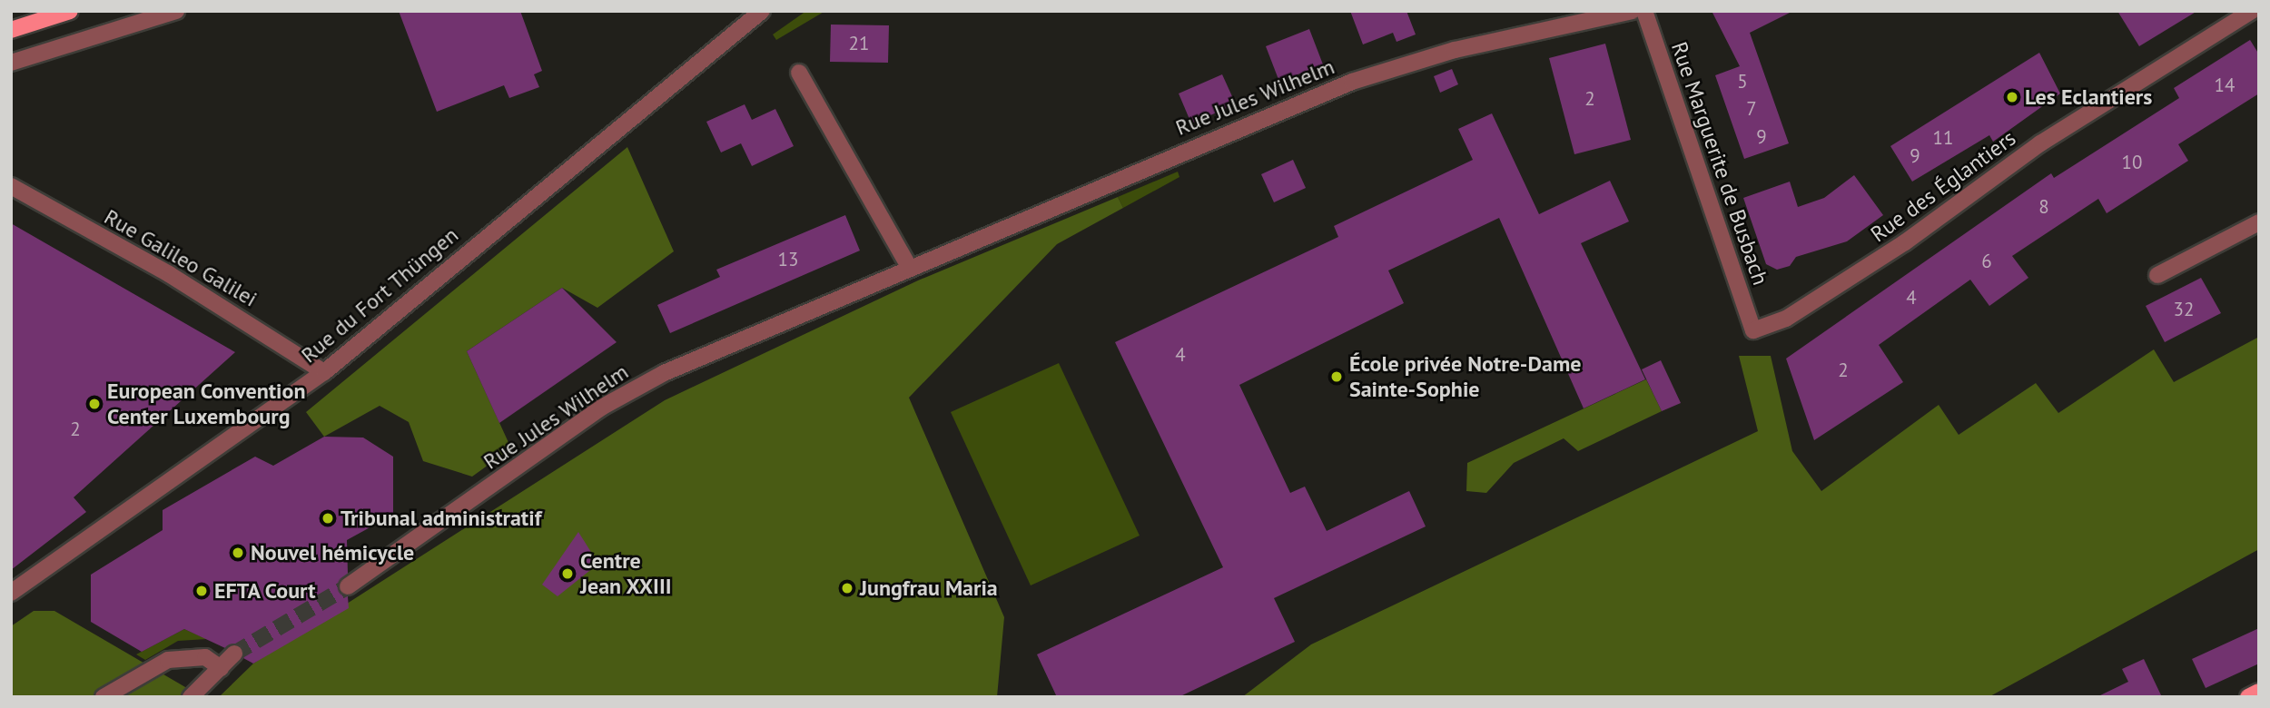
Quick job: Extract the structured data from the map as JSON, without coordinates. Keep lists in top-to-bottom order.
{
  "streets": {
    "street": [
      "Rue Jules Wilhelm",
      "Rue Marguerite de Busbach",
      "Rue des Églantiers",
      "Rue Galileo Galilei",
      "Rue du Fort Thüngen"
    ]
  },
  "crossings": [
    ["Rue Marguerite de Busbach", "Rue des Églantiers"],
    ["Rue Galileo Galilei", "Rue du Fort Thüngen"]
  ],
  "places": [
    "Les Eclantiers",
    "École privée Notre-Dame Sainte-Sophie",
    "European Convention Center Luxembourg",
    "Tribunal administratif",
    "Nouvel hémicycle",
    "Centre Jean XXIII",
    "Jungfrau Maria",
    "EFTA Court"
  ],
  "house_numbers": [
    "21",
    "5",
    "14",
    "2",
    "7",
    "9",
    "11",
    "9",
    "10",
    "8",
    "13",
    "6",
    "4",
    "32",
    "4",
    "2",
    "2"
  ]
}
